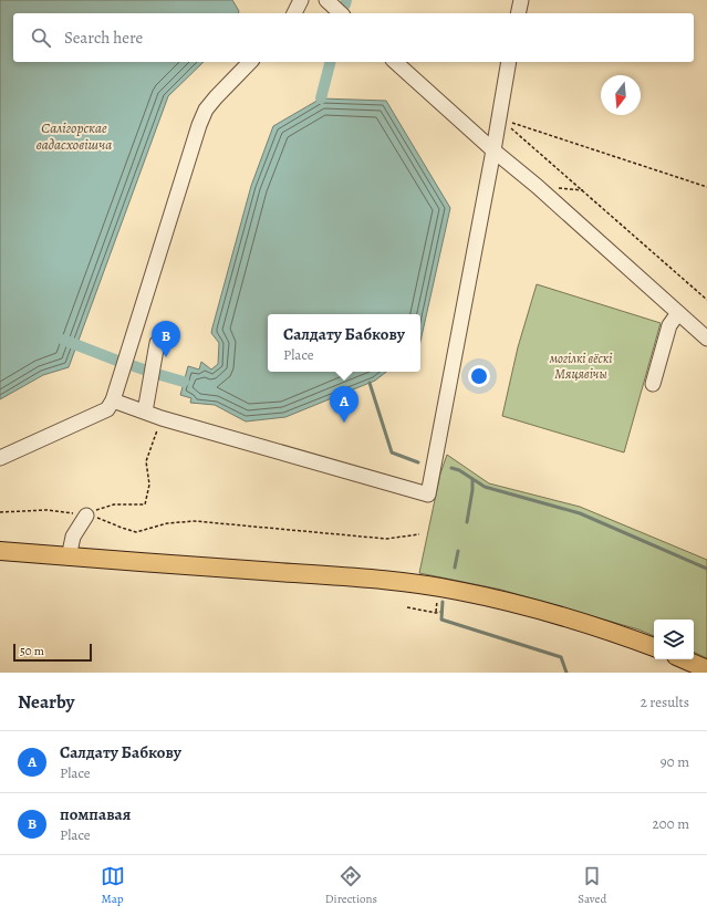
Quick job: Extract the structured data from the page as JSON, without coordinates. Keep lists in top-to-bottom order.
{
  "water": ["Салігорскае вадасховішча"],
  "parks": ["могілкі вёскі Мяцявічы"],
  "scale_bar": "50 m",
  "north": "bottom",
  "page": {
    "search": "Search here",
    "popup": ["Салдату Бабкову", "Place"],
    "pins": ["B", "A"],
    "scale": "50 m",
    "heading": ["Nearby", "2 results"],
    "list": [
      {
        "mark": "A",
        "name": "Салдату Бабкову",
        "note": "Place",
        "value": "90 m"
      },
      {
        "mark": "B",
        "name": "помпавая",
        "note": "Place",
        "value": "200 m"
      }
    ],
    "nav": ["Map", "Directions", "Saved"]
  }
}
